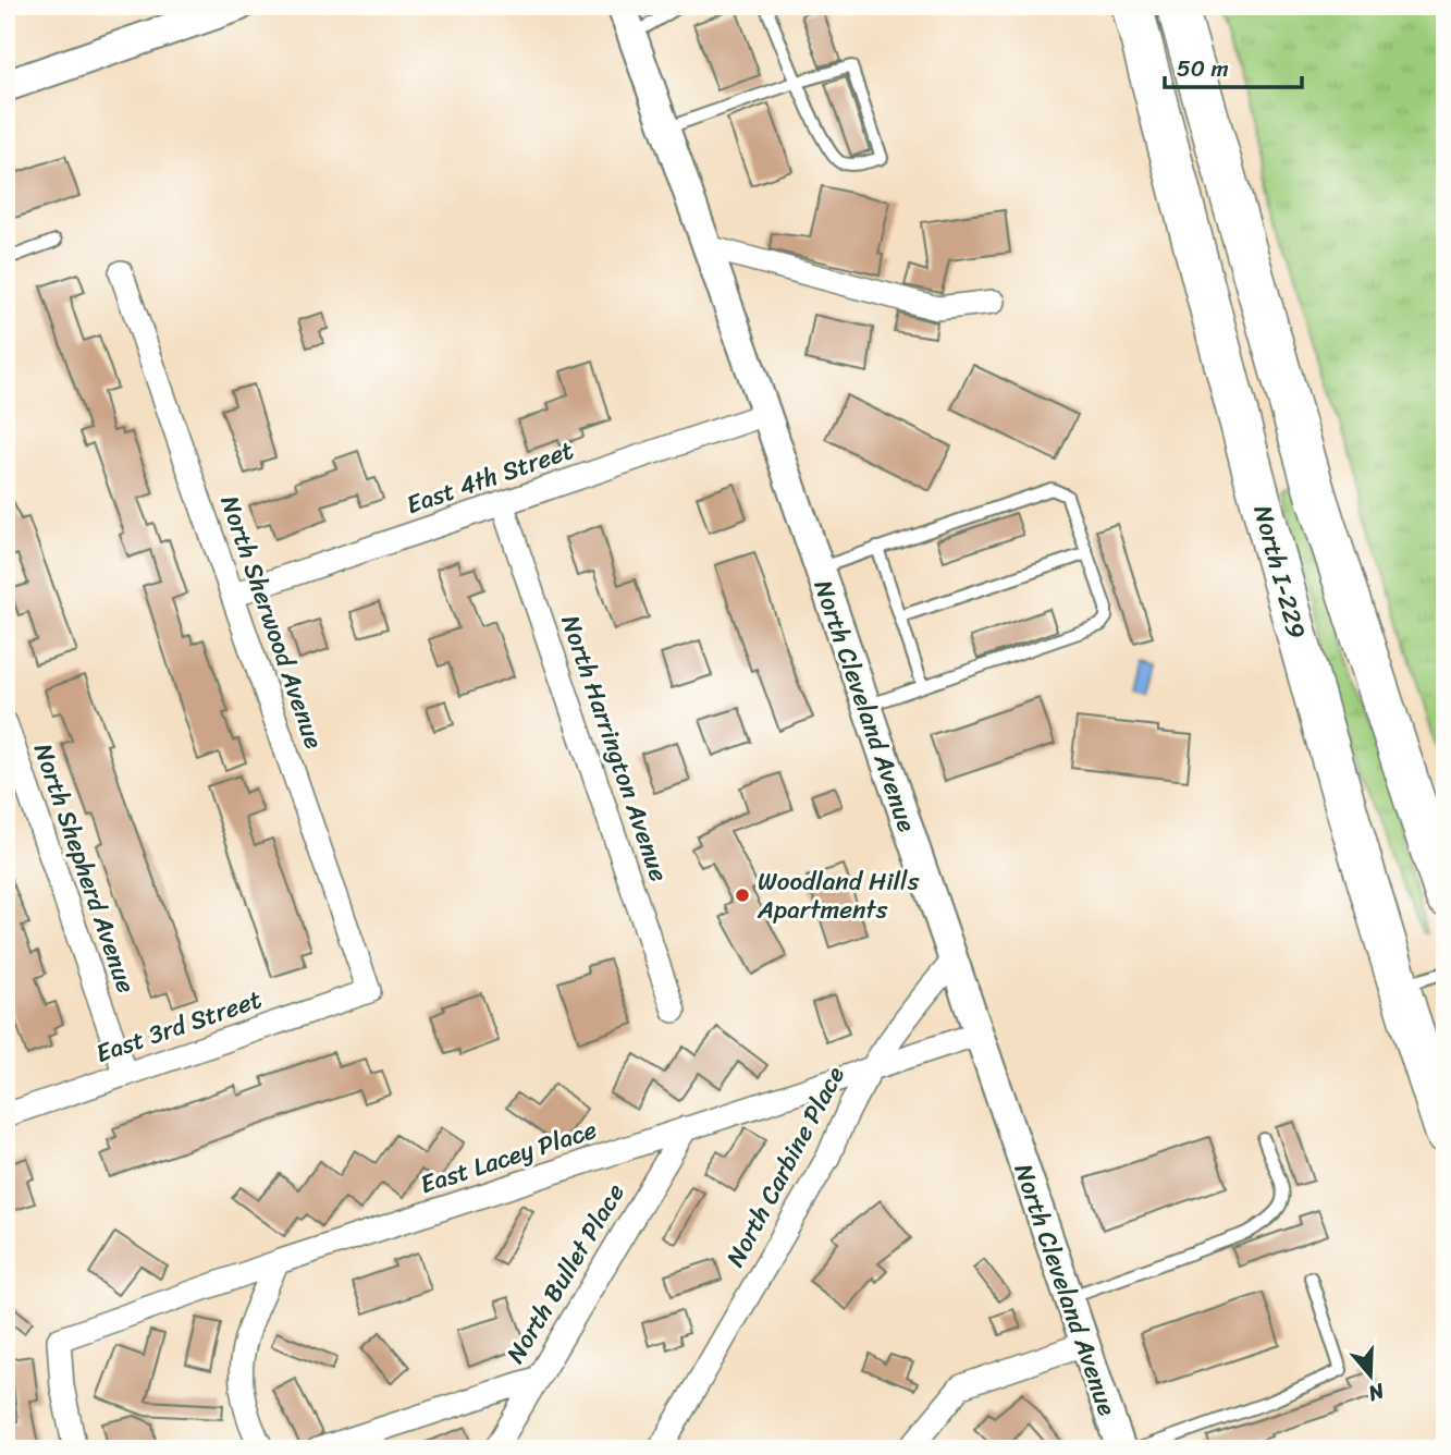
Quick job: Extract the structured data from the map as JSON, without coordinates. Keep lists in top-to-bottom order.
{
  "streets": {
    "highway": ["North I-229"],
    "street": [
      "East 4th Street",
      "North Sherwood Avenue",
      "North Cleveland Avenue",
      "North Harrington Avenue",
      "North Shepherd Avenue",
      "East 3rd Street",
      "East Lacey Place",
      "North Carbine Place",
      "North Bullet Place"
    ]
  },
  "crossings": [
    ["East 4th Street", "North Sherwood Avenue"],
    ["East 4th Street", "North Cleveland Avenue"],
    ["East 4th Street", "North Harrington Avenue"],
    ["North Sherwood Avenue", "East 3rd Street"],
    ["North Cleveland Avenue", "East Lacey Place"],
    ["North Cleveland Avenue", "North Carbine Place"],
    ["North Shepherd Avenue", "East 3rd Street"],
    ["East Lacey Place", "North Carbine Place"],
    ["East Lacey Place", "North Bullet Place"]
  ],
  "places": ["Woodland Hills Apartments"],
  "scale_bar": "50 m",
  "north": "bottom"
}
